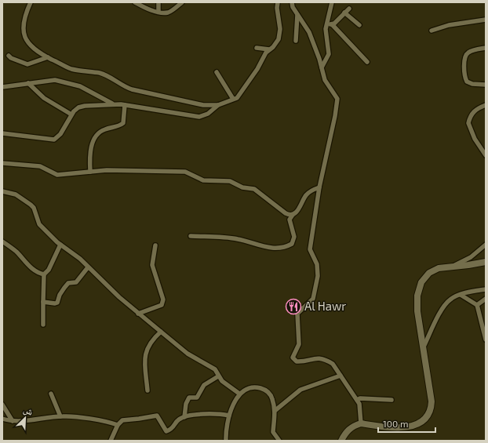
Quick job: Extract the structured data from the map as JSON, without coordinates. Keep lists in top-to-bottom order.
{
  "places": {
    "restaurant": ["Al Hawr"]
  },
  "scale_bar": "100 m",
  "north": "top right"
}
